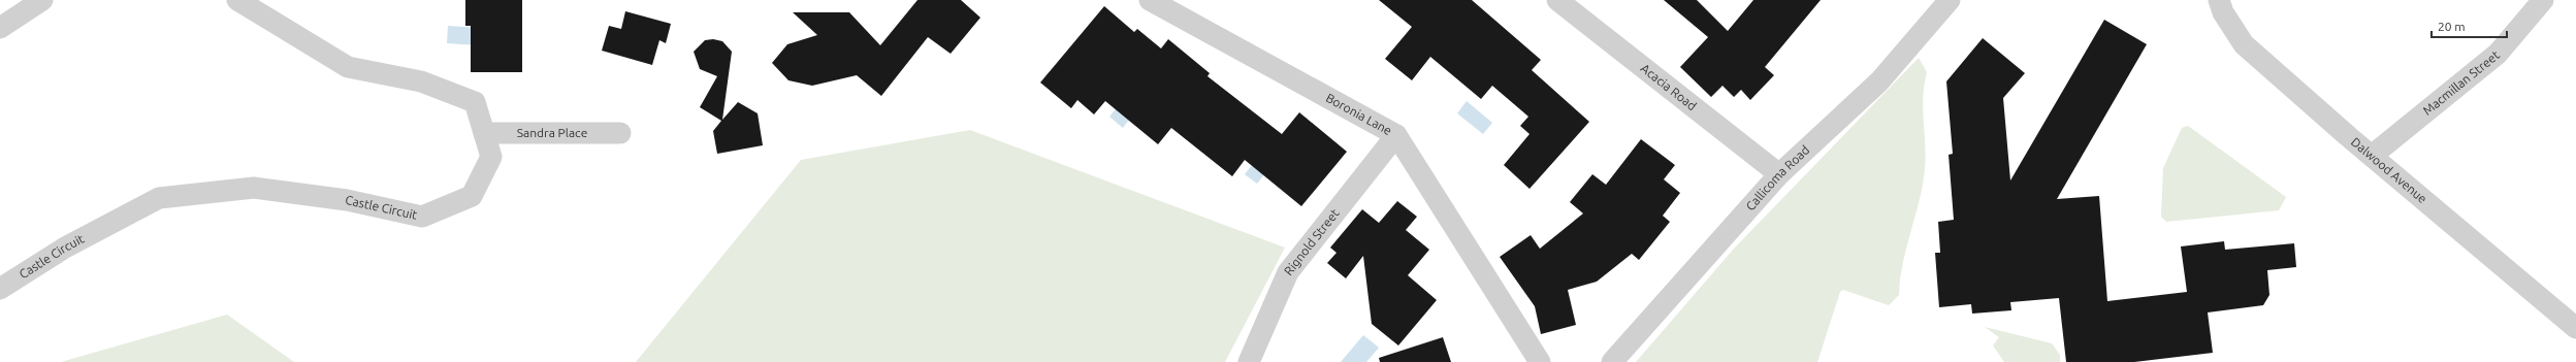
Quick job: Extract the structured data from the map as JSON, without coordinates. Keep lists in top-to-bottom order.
{
  "streets": {
    "street": [
      "Macmillan Street",
      "Acacia Road",
      "Boronia Lane",
      "Sandra Place",
      "Dalwood Avenue",
      "Callicoma Road",
      "Castle Circuit",
      "Rignold Street"
    ]
  },
  "crossings": [
    ["Macmillan Street", "Dalwood Avenue"],
    ["Acacia Road", "Callicoma Road"],
    ["Boronia Lane", "Rignold Street"],
    ["Sandra Place", "Castle Circuit"]
  ],
  "scale_bar": "20 m"
}
